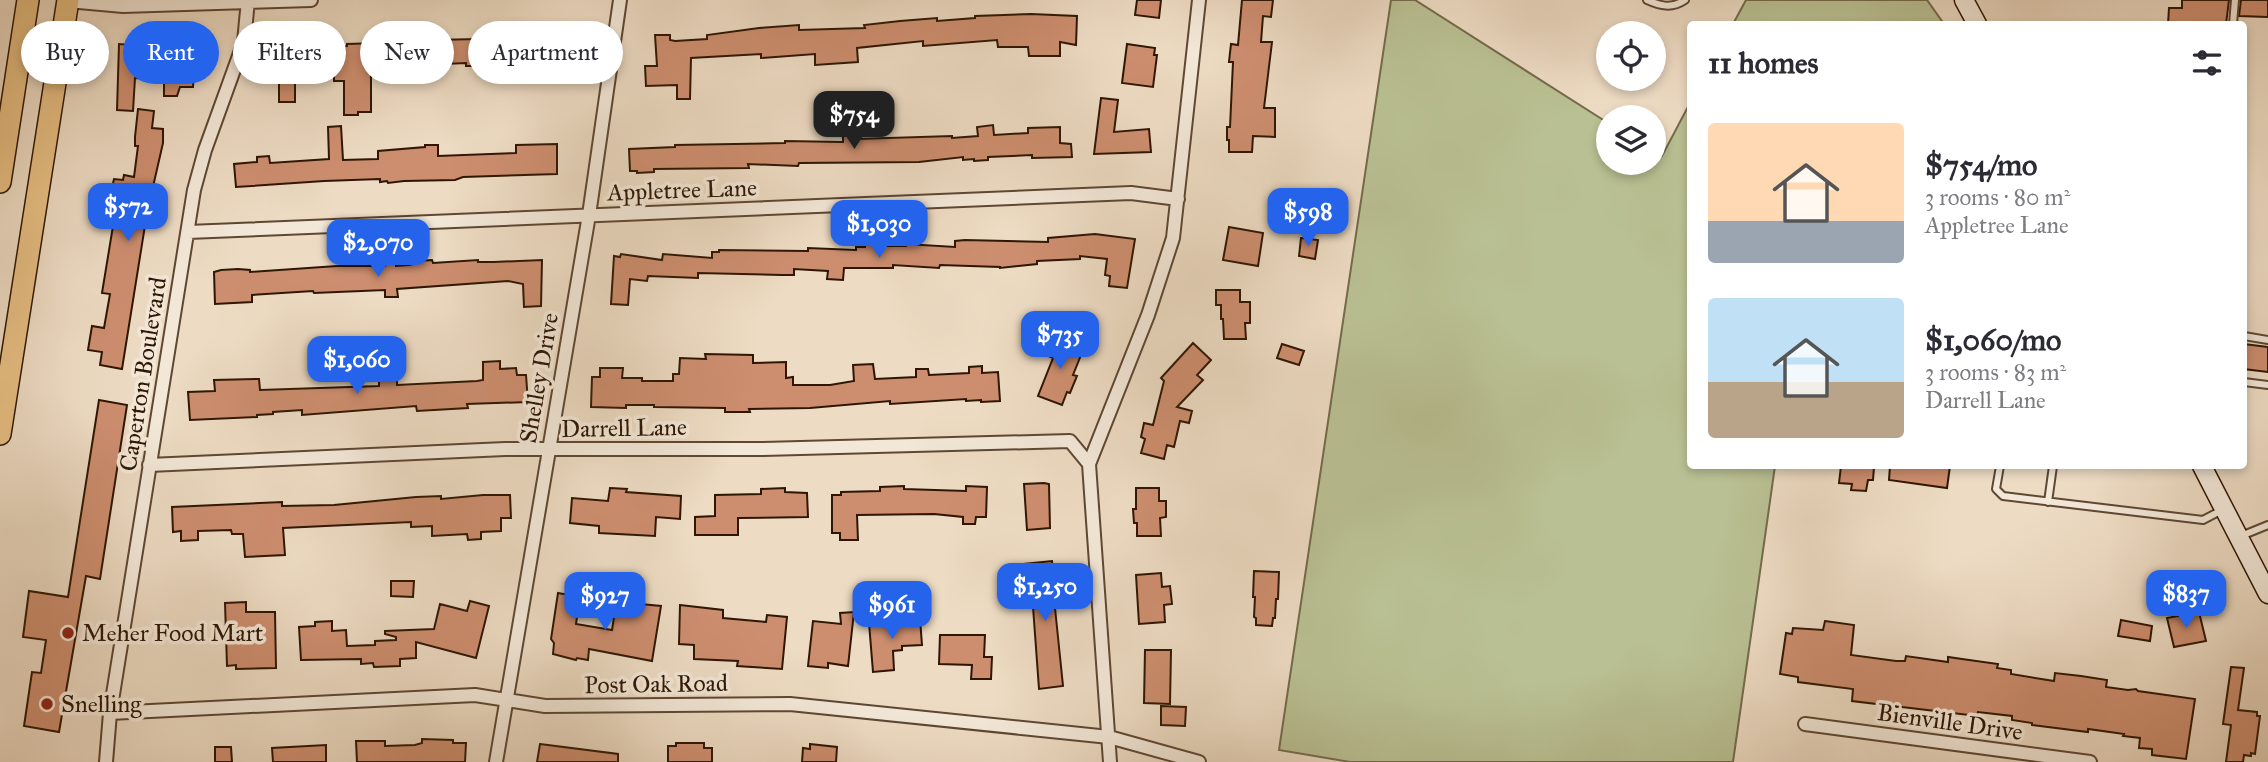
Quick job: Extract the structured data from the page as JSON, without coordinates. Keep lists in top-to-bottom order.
{
  "streets": {
    "street": [
      "Appletree Lane",
      "Caperton Boulevard",
      "Shelley Drive",
      "Darrell Lane",
      "Post Oak Road",
      "Bienville Drive"
    ]
  },
  "crossings": [
    ["Appletree Lane", "Caperton Boulevard"],
    ["Appletree Lane", "Shelley Drive"],
    ["Caperton Boulevard", "Darrell Lane"],
    ["Caperton Boulevard", "Post Oak Road"],
    ["Shelley Drive", "Darrell Lane"],
    ["Shelley Drive", "Post Oak Road"]
  ],
  "places": ["Meher Food Mart", "Snelling"],
  "page": {
    "chip": [
      "Buy",
      "Rent",
      "Filters",
      "New",
      "Apartment"
    ],
    "heading": "11 homes",
    "price": [
      "$754",
      "$572",
      "$598",
      "$1,030",
      "$2,070",
      "$735",
      "$1,060",
      "$1,250",
      "$837",
      "$927",
      "$961"
    ],
    "list": [
      {
        "name": "$754/mo",
        "note": "3 rooms · 80 m² · Appletree Lane"
      },
      {
        "name": "$1,060/mo",
        "note": "3 rooms · 83 m² · Darrell Lane"
      }
    ]
  }
}
